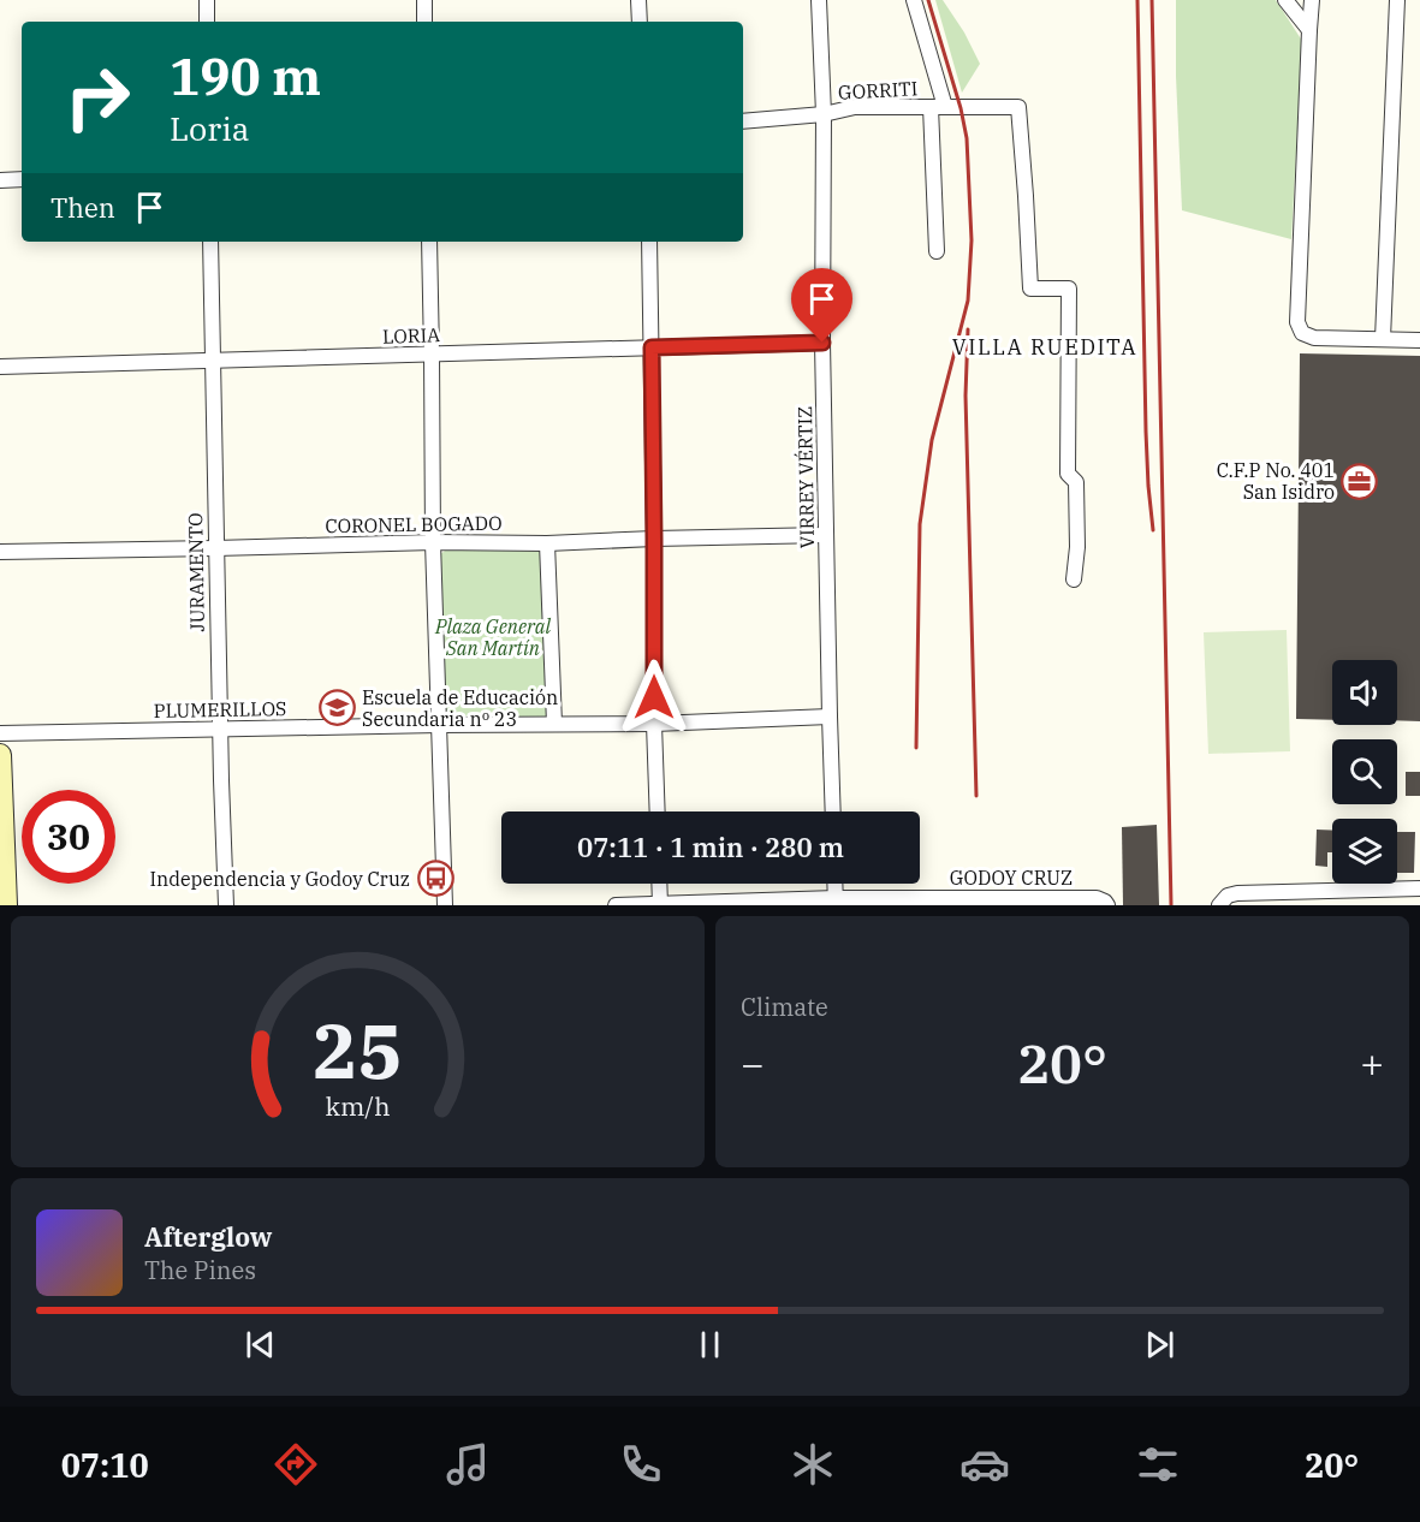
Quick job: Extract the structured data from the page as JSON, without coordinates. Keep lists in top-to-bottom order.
{
  "streets": {
    "street": [
      "GORRITI",
      "LORIA",
      "VIRREY VÉRTIZ",
      "CORONEL BOGADO",
      "JURAMENTO",
      "PLUMERILLOS",
      "GODOY CRUZ"
    ]
  },
  "crossings": [
    ["GORRITI", "VIRREY VÉRTIZ"],
    ["LORIA", "VIRREY VÉRTIZ"],
    ["LORIA", "JURAMENTO"],
    ["VIRREY VÉRTIZ", "CORONEL BOGADO"],
    ["VIRREY VÉRTIZ", "PLUMERILLOS"],
    ["CORONEL BOGADO", "JURAMENTO"],
    ["JURAMENTO", "PLUMERILLOS"]
  ],
  "districts": ["VILLA RUEDITA"],
  "parks": ["Plaza General San Martín"],
  "places": {
    "office": ["C.F.P No. 401 San Isidro"],
    "school or university": ["Escuela de Educación Secundaria nº 23"],
    "bus stop": ["Independencia y Godoy Cruz"]
  },
  "page": {
    "turn": ["190 m", "Loria"],
    "then": "Then",
    "limit": "30",
    "trip": "07:11 · 1 min · 280 m",
    "tile": "Climate",
    "heat": ["−", "20°", "+"],
    "song": ["Afterglow", "The Pines"],
    "tabs": ["07:10", "20°"],
    "gauge": ["25", "km/h"]
  }
}
